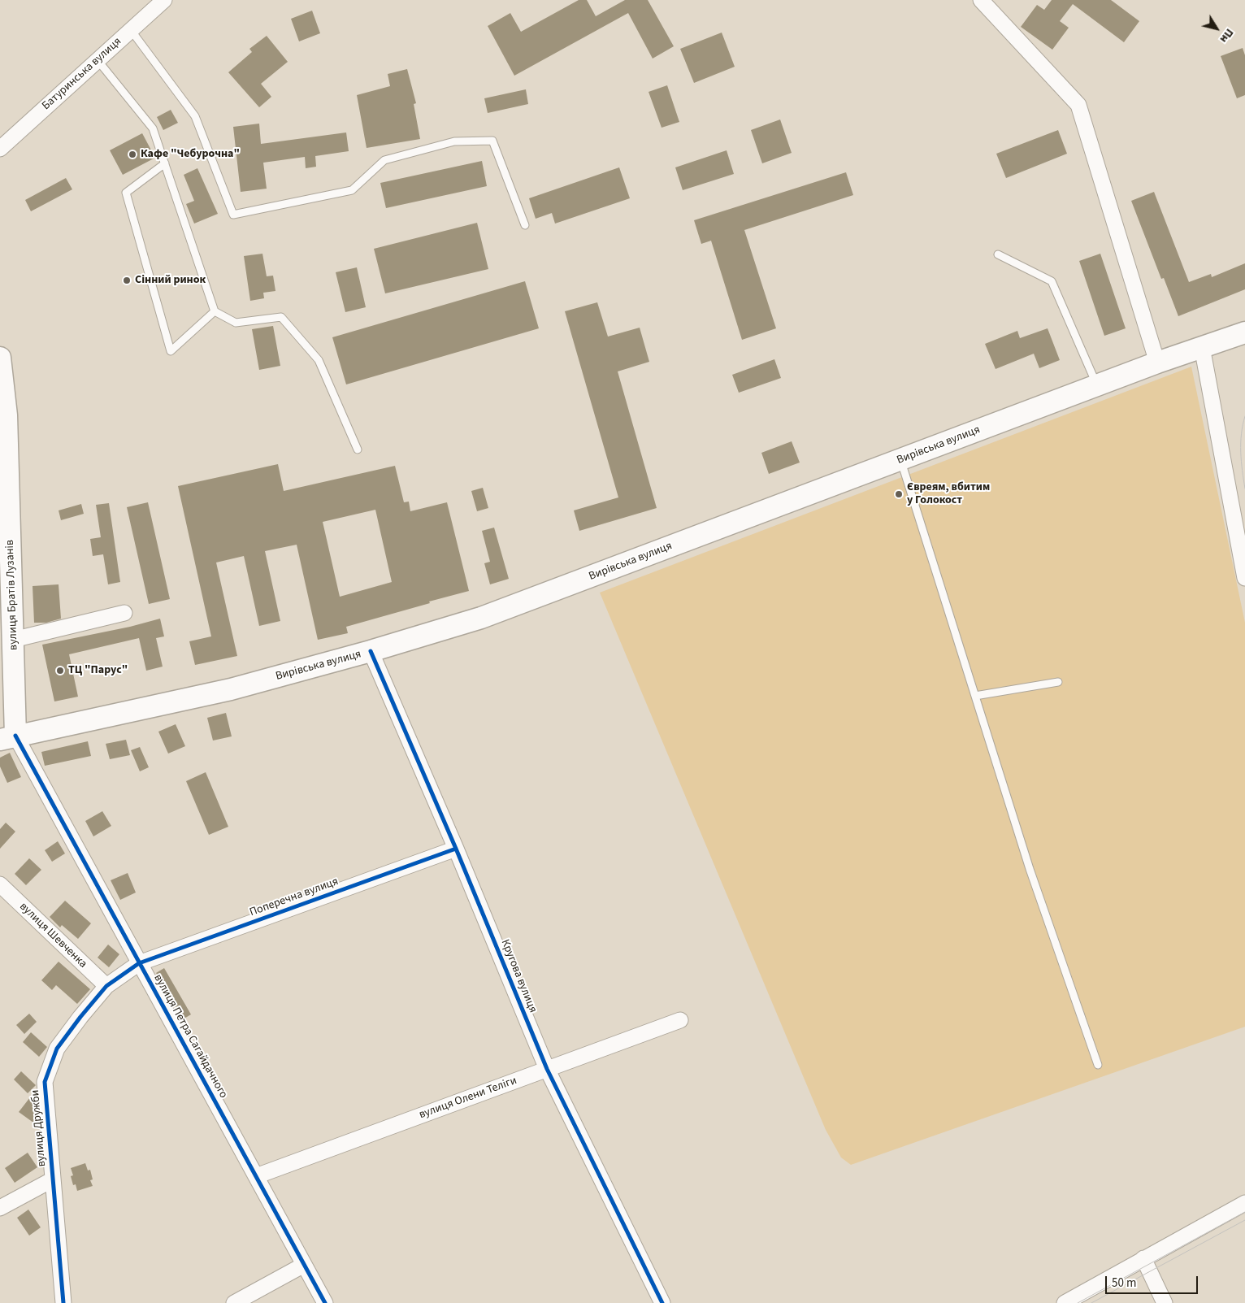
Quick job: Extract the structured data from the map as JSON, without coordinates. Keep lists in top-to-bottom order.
{
  "streets": {
    "main road": ["Вирівська вулиця", "вулиця Братів Лузанів"],
    "street": [
      "Батуринська вулиця",
      "Поперечна вулиця",
      "вулиця Шевченка",
      "Кругова вулиця",
      "вулиця Петра Сагайдачного",
      "вулиця Олени Теліги",
      "вулиця Дружби"
    ]
  },
  "crossings": [
    ["Вирівська вулиця", "вулиця Братів Лузанів"],
    ["Вирівська вулиця", "Кругова вулиця"],
    ["Вирівська вулиця", "вулиця Петра Сагайдачного"],
    ["вулиця Братів Лузанів", "вулиця Петра Сагайдачного"],
    ["Поперечна вулиця", "Кругова вулиця"],
    ["Поперечна вулиця", "вулиця Петра Сагайдачного"],
    ["Поперечна вулиця", "вулиця Дружби"],
    ["вулиця Шевченка", "вулиця Дружби"],
    ["Кругова вулиця", "вулиця Олени Теліги"],
    ["вулиця Петра Сагайдачного", "вулиця Олени Теліги"],
    ["вулиця Петра Сагайдачного", "вулиця Дружби"]
  ],
  "places": [
    "Кафе \"Чебурочна\"",
    "Сінний ринок",
    "Євреям, вбитим у Голокост",
    "ТЦ \"Парус\""
  ],
  "scale_bar": "50 m",
  "north": "bottom right"
}
